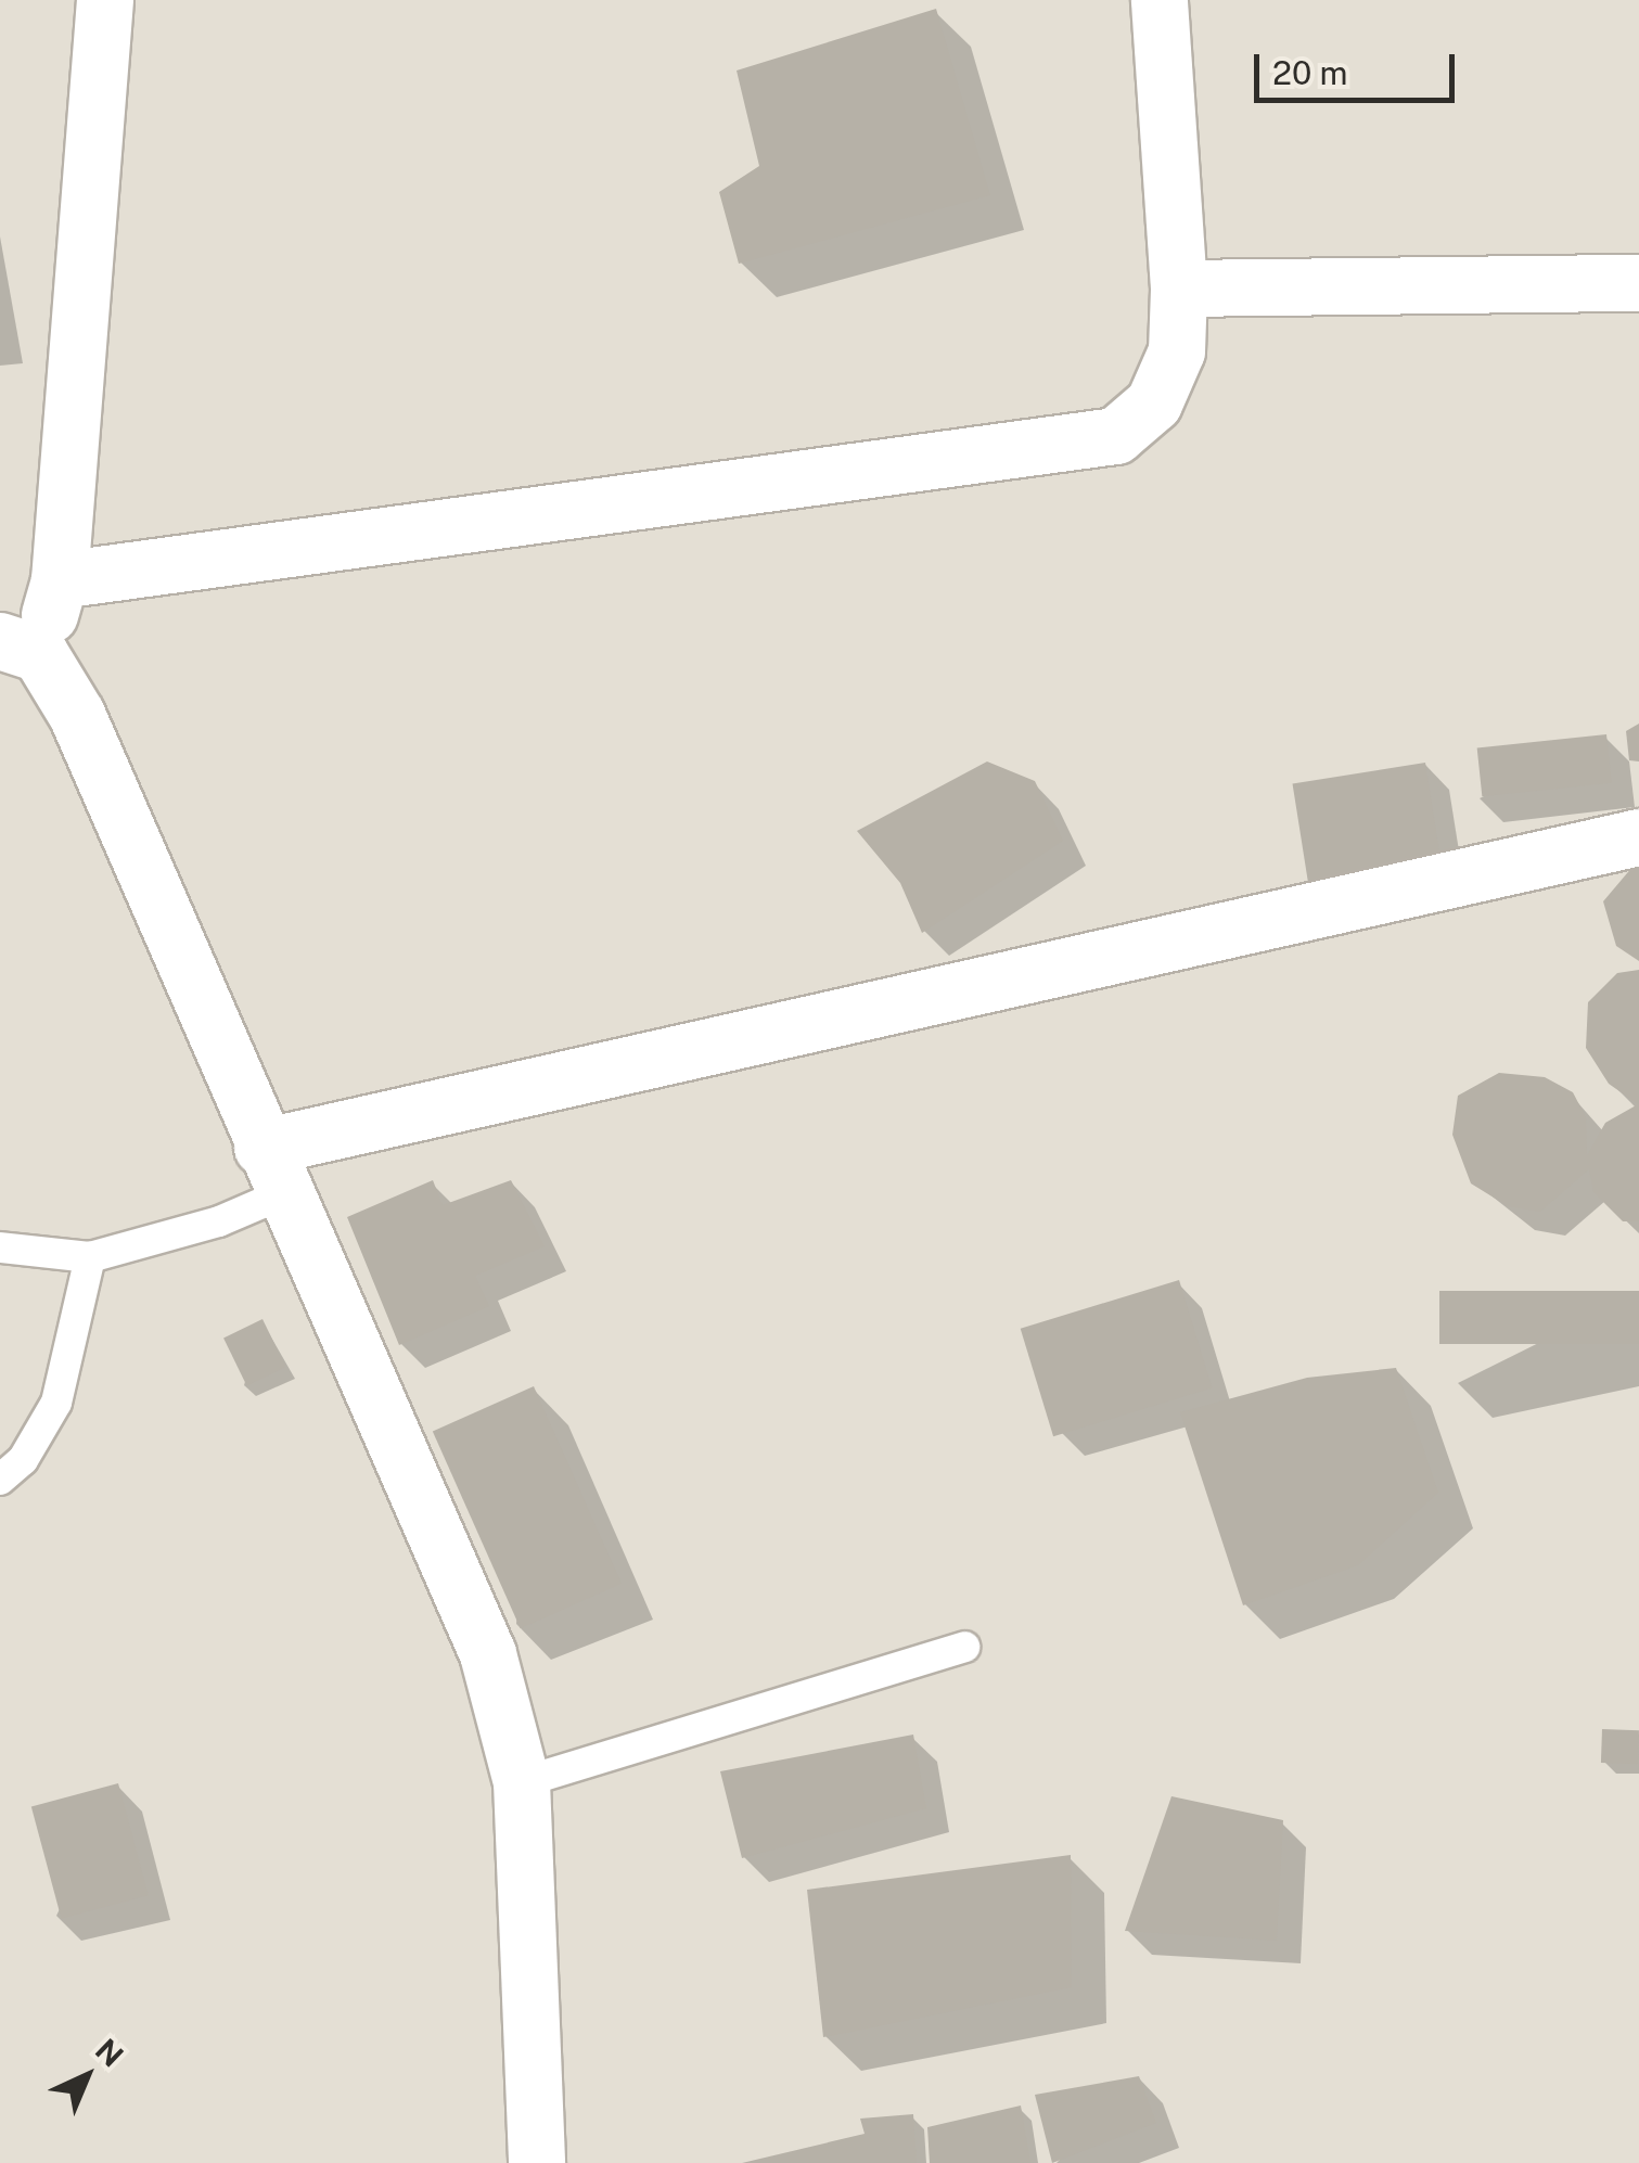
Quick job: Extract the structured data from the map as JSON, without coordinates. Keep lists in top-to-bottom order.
{
  "scale_bar": "20 m",
  "north": "top right"
}
